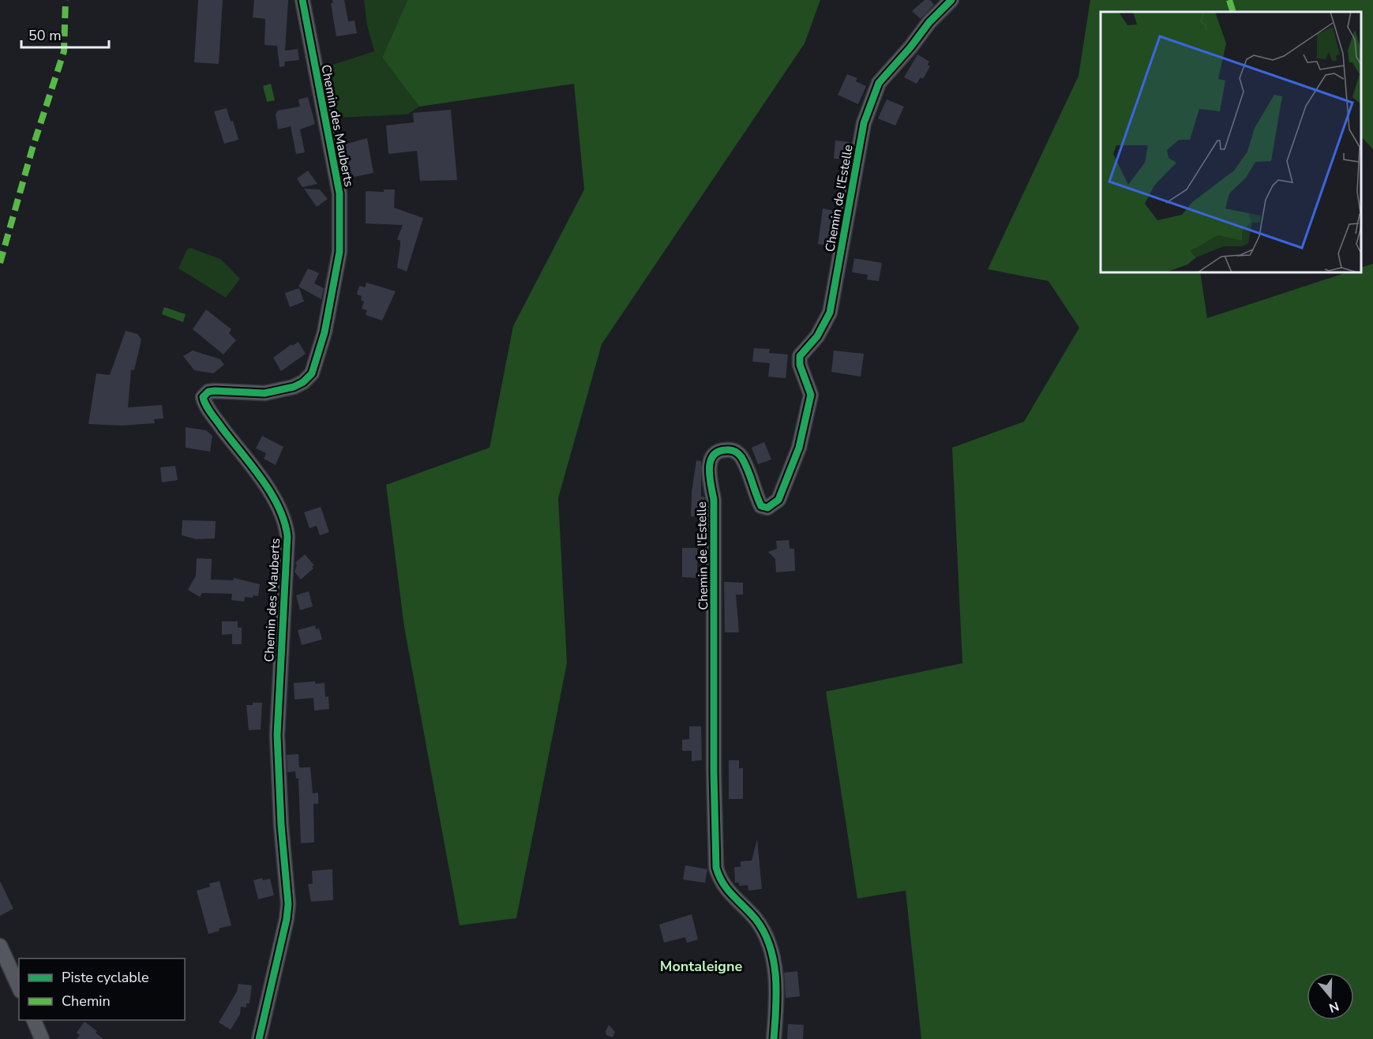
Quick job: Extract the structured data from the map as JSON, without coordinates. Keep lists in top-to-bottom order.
{
  "streets": {
    "street": ["Chemin des Mauberts", "Chemin de l'Estelle"]
  },
  "districts": ["Montaleigne"],
  "legend": ["Piste cyclable", "Chemin"],
  "scale_bar": "50 m",
  "north": "bottom"
}
